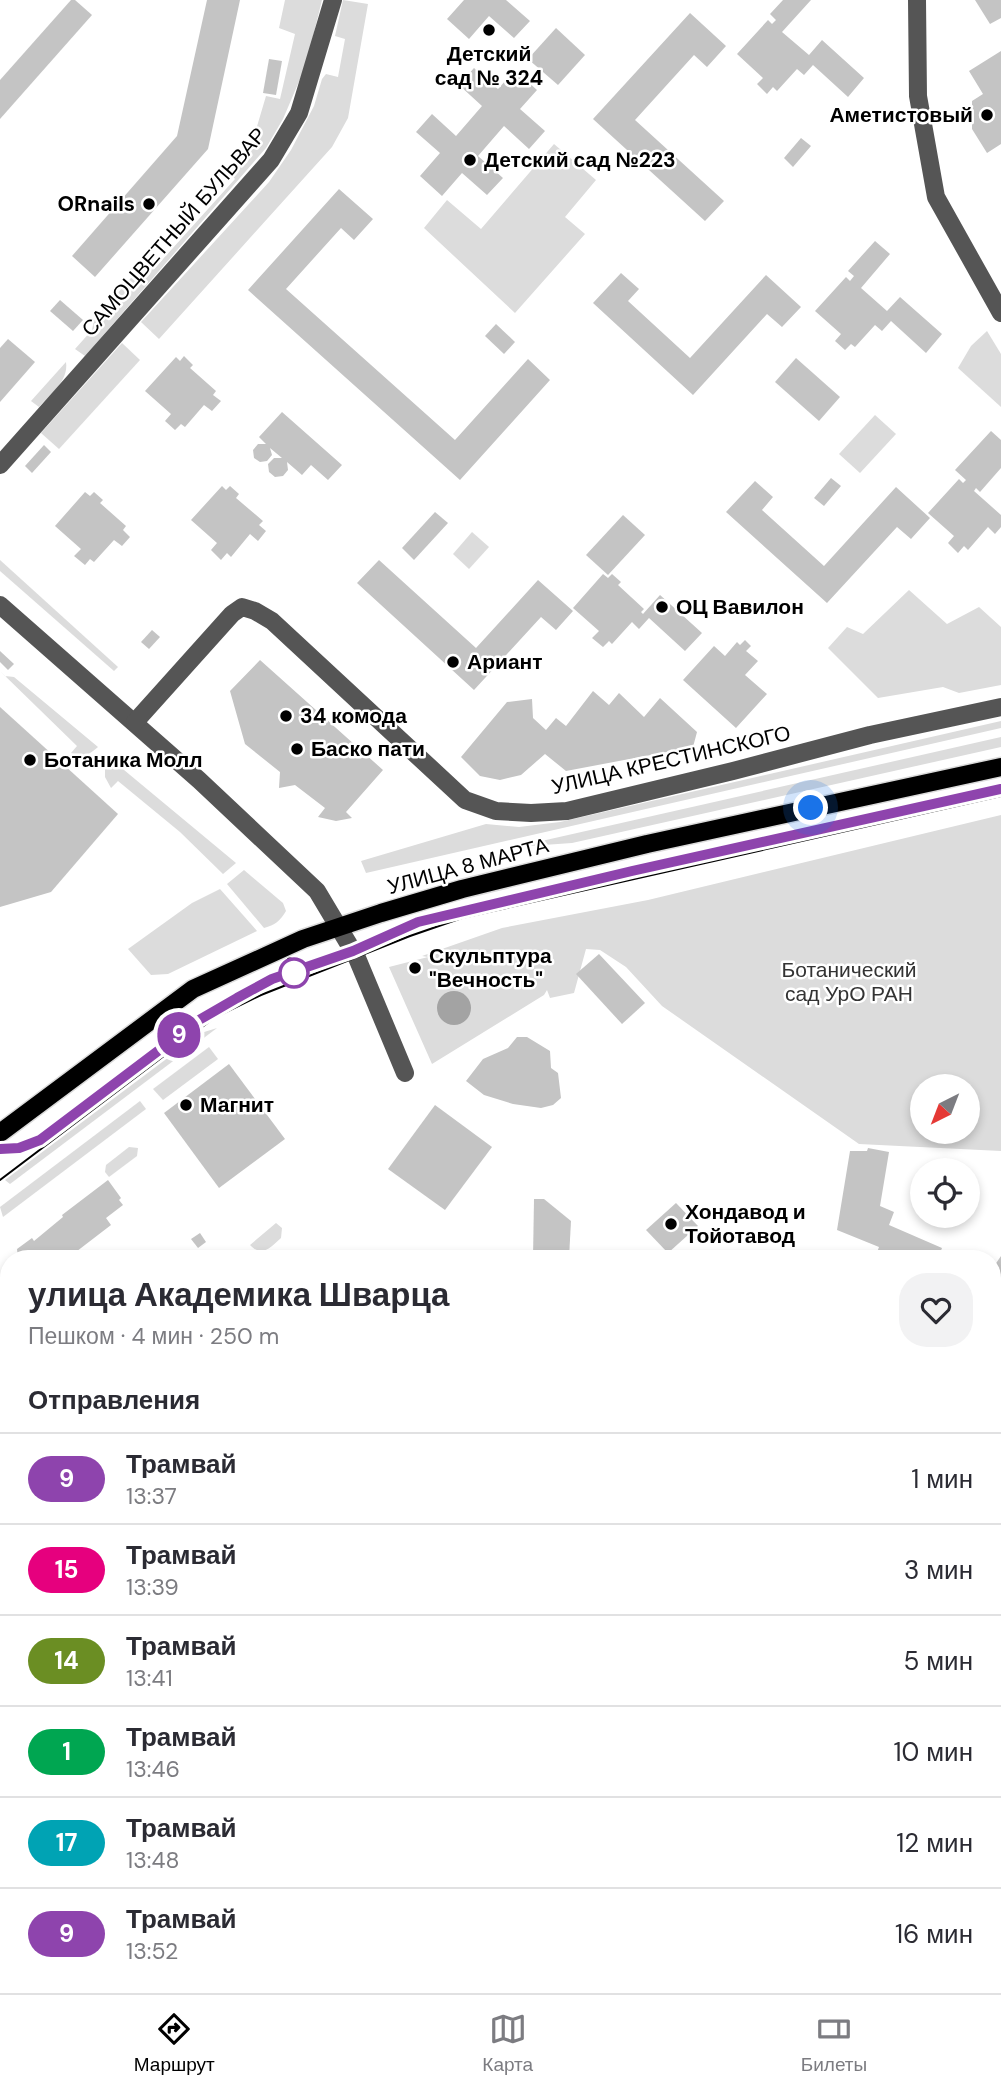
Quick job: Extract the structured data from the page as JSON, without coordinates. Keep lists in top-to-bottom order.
{
  "streets": {
    "main road": ["УЛИЦА 8 МАРТА"],
    "street": ["САМОЦВЕТНЫЙ БУЛЬВАР", "УЛИЦА КРЕСТИНСКОГО"]
  },
  "parks": ["Ботанический сад УрО РАН"],
  "places": [
    "Детский сад № 324",
    "Аметистовый",
    "Детский сад №223",
    "ORnails",
    "ОЦ Вавилон",
    "Ариант",
    "34 комода",
    "Баско пати",
    "Ботаника Молл",
    "Скульптура \"Вечность\"",
    "Магнит",
    "Хондавод и Тойотавод"
  ],
  "lines": ["tram line 9"],
  "north": "bottom left",
  "page": {
    "on_map": "9",
    "heading": [
      ["улица Академика Шварца", "Пешком · 4 мин · 250 m"],
      "Отправления"
    ],
    "list": [
      {
        "mark": "9",
        "name": "Трамвай",
        "note": "13:37",
        "value": "1 мин"
      },
      {
        "mark": "15",
        "name": "Трамвай",
        "note": "13:39",
        "value": "3 мин"
      },
      {
        "mark": "14",
        "name": "Трамвай",
        "note": "13:41",
        "value": "5 мин"
      },
      {
        "mark": "1",
        "name": "Трамвай",
        "note": "13:46",
        "value": "10 мин"
      },
      {
        "mark": "17",
        "name": "Трамвай",
        "note": "13:48",
        "value": "12 мин"
      },
      {
        "mark": "9",
        "name": "Трамвай",
        "note": "13:52",
        "value": "16 мин"
      }
    ],
    "tabs": ["Маршрут", "Карта", "Билеты"]
  }
}
